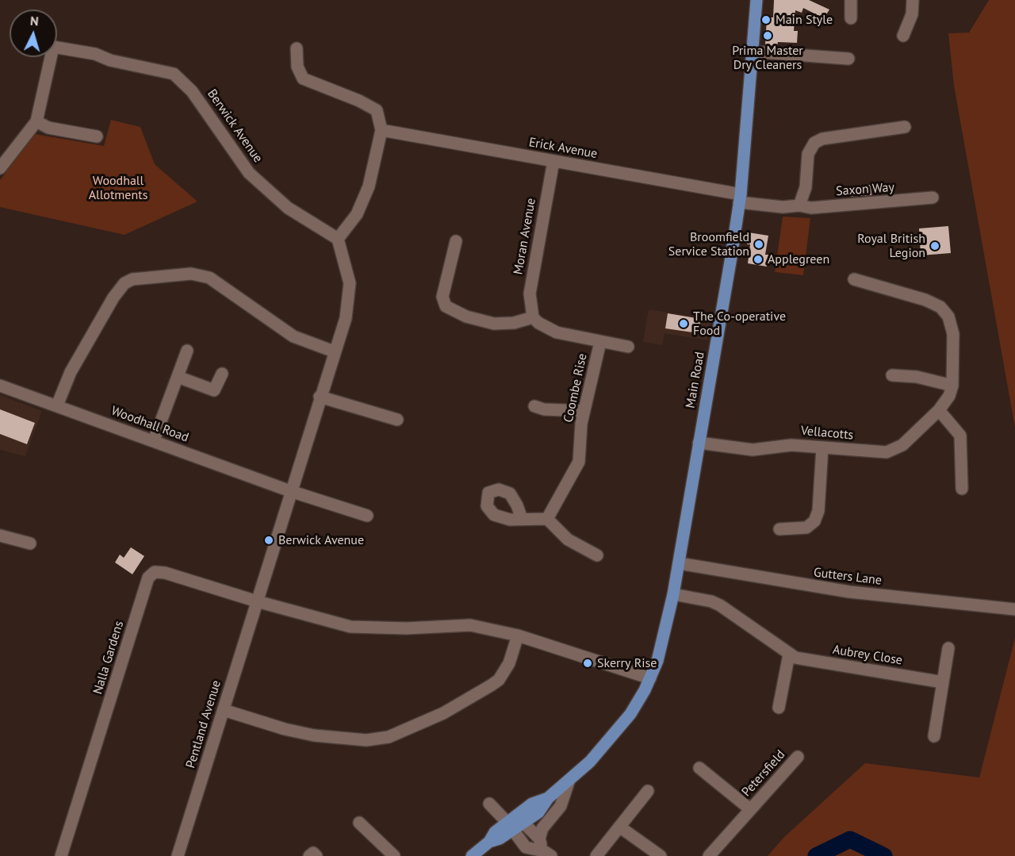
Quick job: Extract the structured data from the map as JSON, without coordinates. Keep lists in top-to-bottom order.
{
  "streets": {
    "main road": ["Main Road"],
    "street": [
      "Berwick Avenue",
      "Erick Avenue",
      "Saxon Way",
      "Moran Avenue",
      "Coombe Rise",
      "Woodhall Road",
      "Vellacotts",
      "Gutters Lane",
      "Aubrey Close",
      "Nalla Gardens",
      "Pentland Avenue",
      "Petersfield"
    ]
  },
  "crossings": [
    ["Erick Avenue", "Saxon Way"],
    ["Erick Avenue", "Moran Avenue"],
    ["Erick Avenue", "Main Road"],
    ["Main Road", "Vellacotts"],
    ["Main Road", "Gutters Lane"],
    ["Main Road", "Aubrey Close"],
    ["Nalla Gardens", "Pentland Avenue"]
  ],
  "parks": ["Woodhall Allotments"],
  "places": [
    "Main Style",
    "Prima Master Dry Cleaners",
    "Broomfield Service Station",
    "Royal British Legion",
    "Applegreen",
    "The Co-operative Food",
    "Berwick Avenue",
    "Skerry Rise"
  ],
  "north": "top"
}
